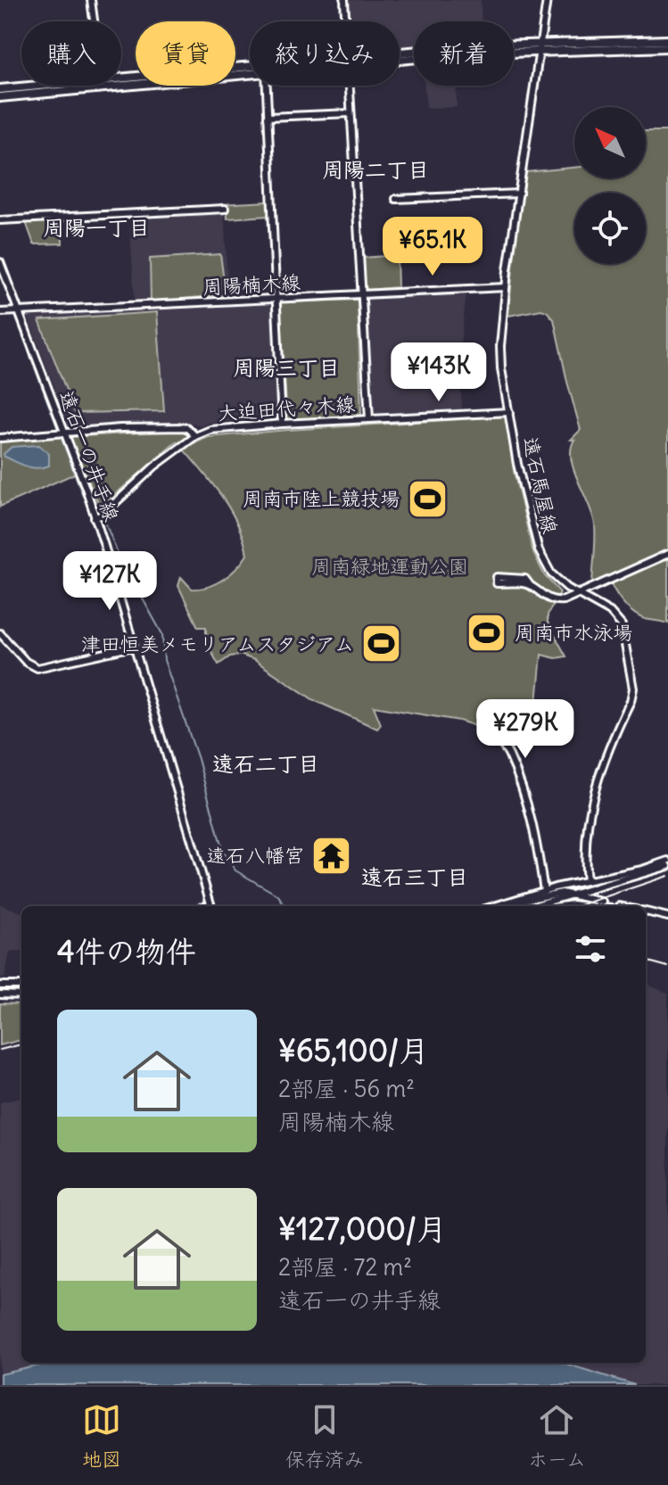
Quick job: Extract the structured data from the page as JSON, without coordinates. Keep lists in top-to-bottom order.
{
  "streets": {
    "street": [
      "周陽楠木線",
      "大迫田代々木線",
      "遠石一の井手線",
      "遠石馬屋線"
    ]
  },
  "crossings": [
    ["周陽楠木線", "遠石一の井手線"],
    ["周陽楠木線", "遠石馬屋線"],
    ["大迫田代々木線", "遠石一の井手線"],
    ["大迫田代々木線", "遠石馬屋線"]
  ],
  "districts": [
    "周陽二丁目",
    "周陽一丁目",
    "周陽三丁目",
    "遠石二丁目",
    "遠石三丁目"
  ],
  "parks": ["周南緑地運動公園"],
  "places": {
    "sports": ["周南市陸上競技場", "周南市水泳場", "津田恒美メモリアムスタジアム"],
    "temple": ["遠石八幡宮"]
  },
  "north": "top left",
  "page": {
    "chip": [
      "購入",
      "賃貸",
      "絞り込み",
      "新着"
    ],
    "price": [
      "¥65.1K",
      "¥143K",
      "¥127K",
      "¥279K"
    ],
    "heading": "4件の物件",
    "list": [
      {
        "name": "¥65,100/月",
        "note": "2部屋 · 56 m² · 周陽楠木線"
      },
      {
        "name": "¥127,000/月",
        "note": "2部屋 · 72 m² · 遠石一の井手線"
      }
    ],
    "tabs": ["地図", "保存済み", "ホーム"]
  }
}
